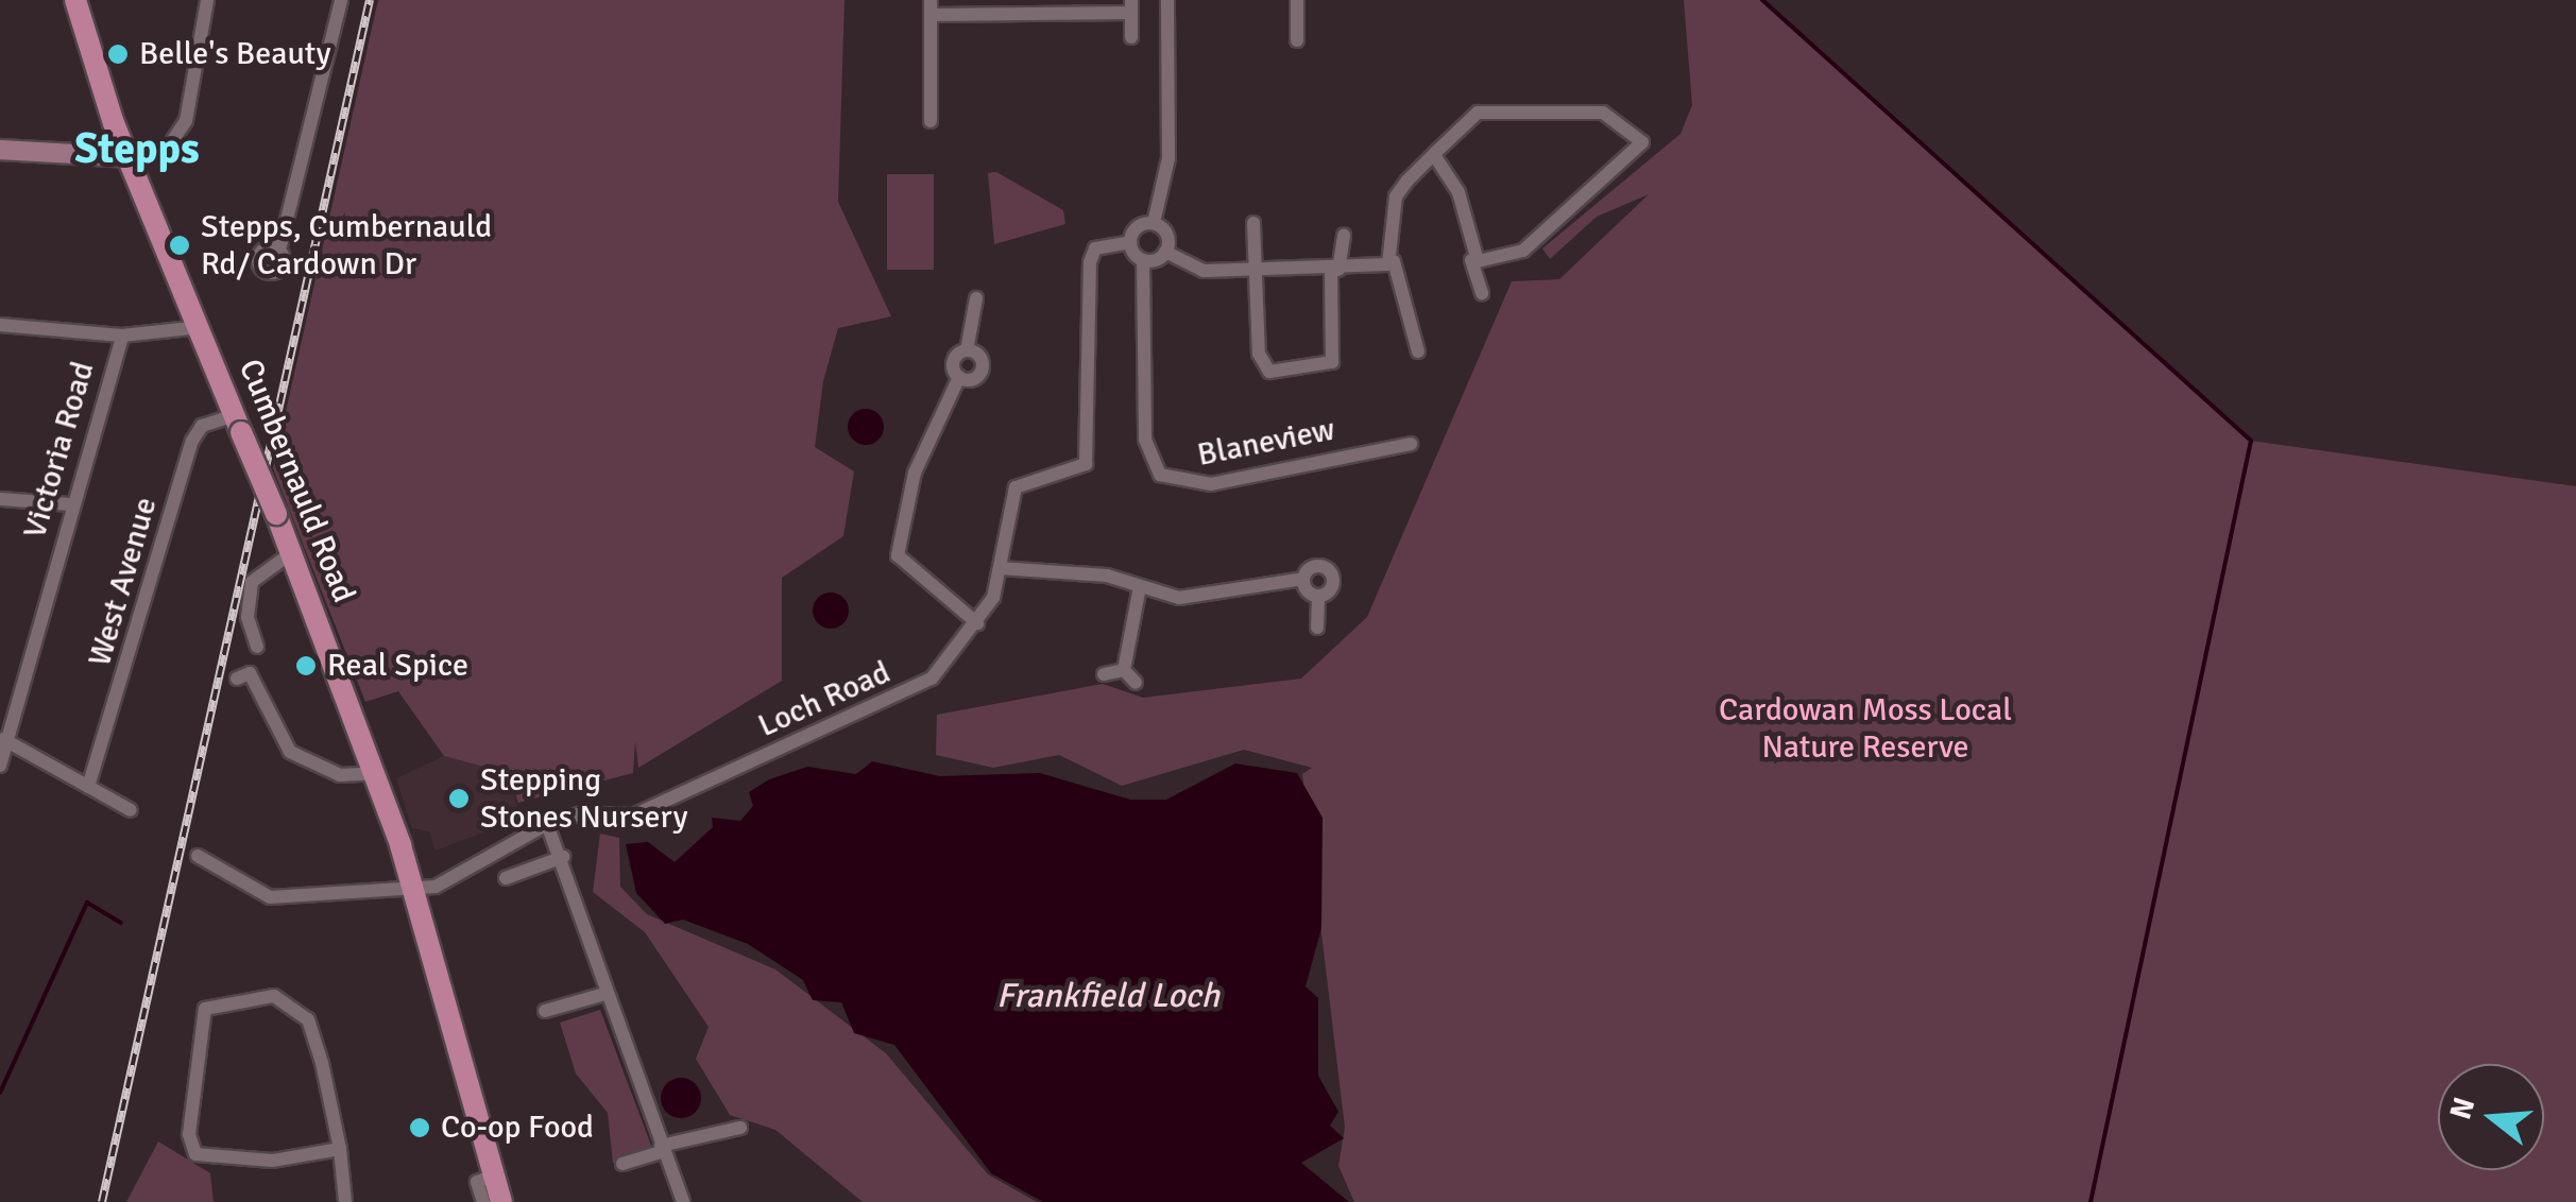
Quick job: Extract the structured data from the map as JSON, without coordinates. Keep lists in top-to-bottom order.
{
  "streets": {
    "main road": ["Cumbernauld Road"],
    "street": [
      "Blaneview",
      "Victoria Road",
      "West Avenue",
      "Loch Road"
    ]
  },
  "crossings": [
    ["Cumbernauld Road", "West Avenue"],
    ["Cumbernauld Road", "Loch Road"]
  ],
  "districts": ["Stepps"],
  "water": ["Frankfield Loch"],
  "parks": ["Cardowan Moss Local Nature Reserve"],
  "places": [
    "Belle's Beauty",
    "Stepps, Cumbernauld Rd/ Cardown Dr",
    "Real Spice",
    "Stepping Stones Nursery",
    "Co-op Food"
  ],
  "north": "left"
}
